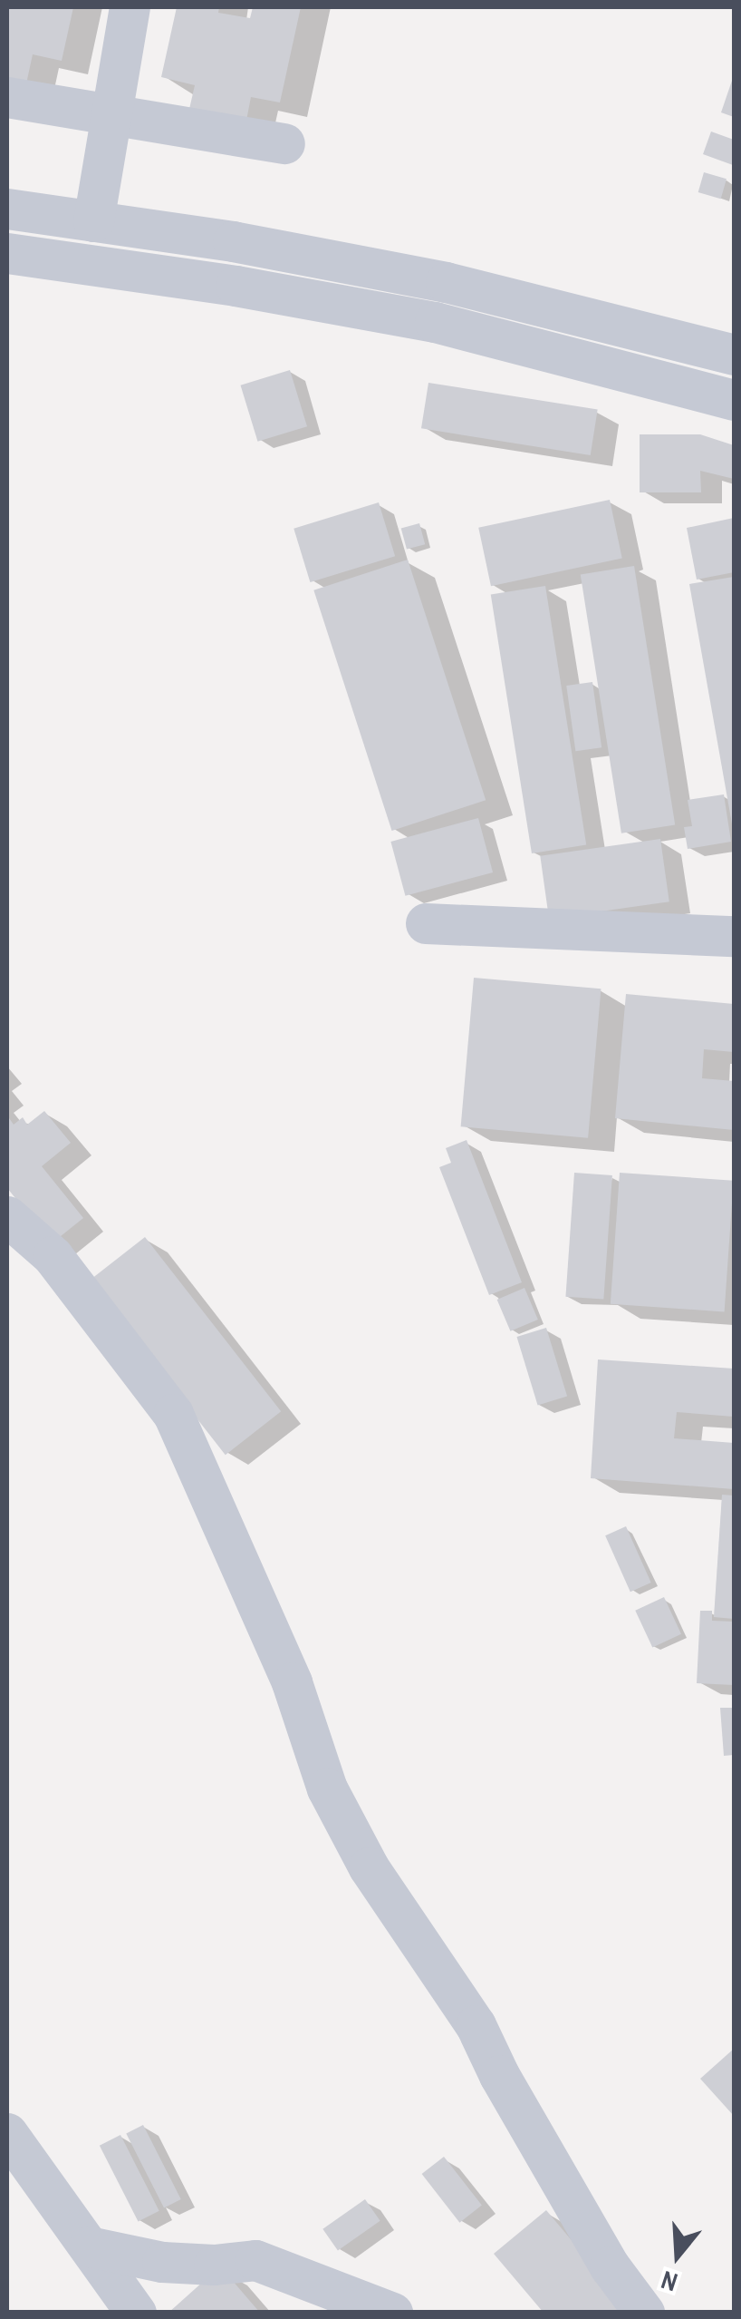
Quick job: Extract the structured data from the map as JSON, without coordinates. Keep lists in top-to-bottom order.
{
  "north": "bottom"
}
